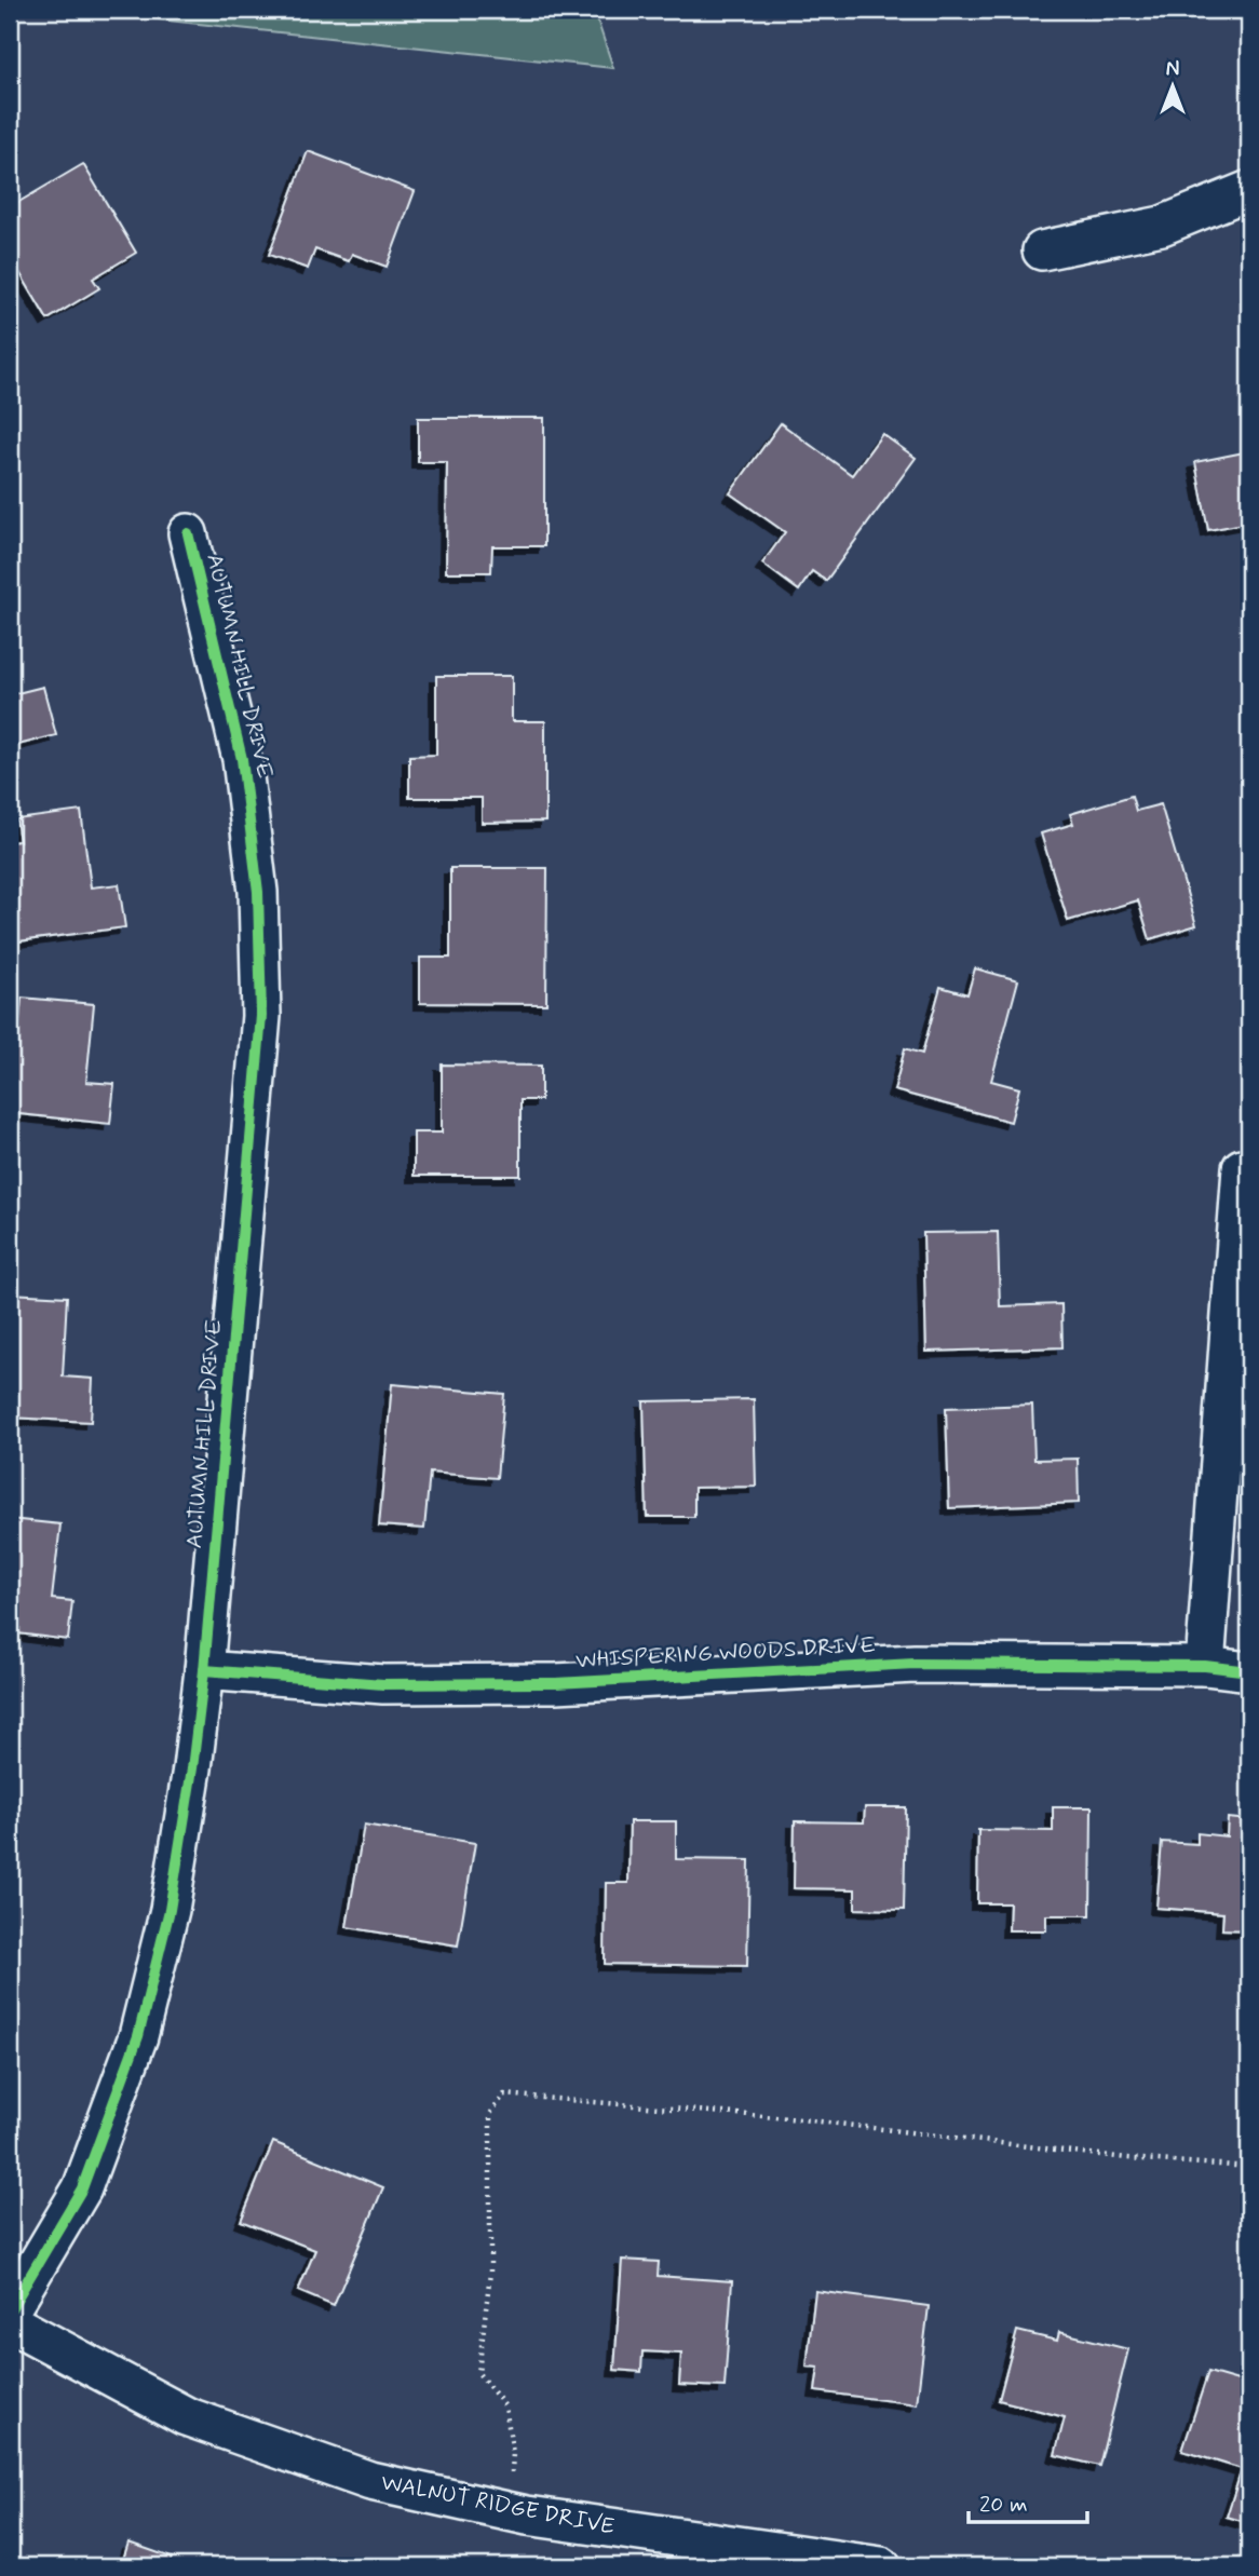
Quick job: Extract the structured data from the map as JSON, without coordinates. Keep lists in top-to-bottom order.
{
  "streets": {
    "street": ["AUTUMN HILL DRIVE", "WHISPERING WOODS DRIVE", "WALNUT RIDGE DRIVE"]
  },
  "crossings": [
    ["AUTUMN HILL DRIVE", "WHISPERING WOODS DRIVE"]
  ],
  "scale_bar": "20 m",
  "north": "top"
}
